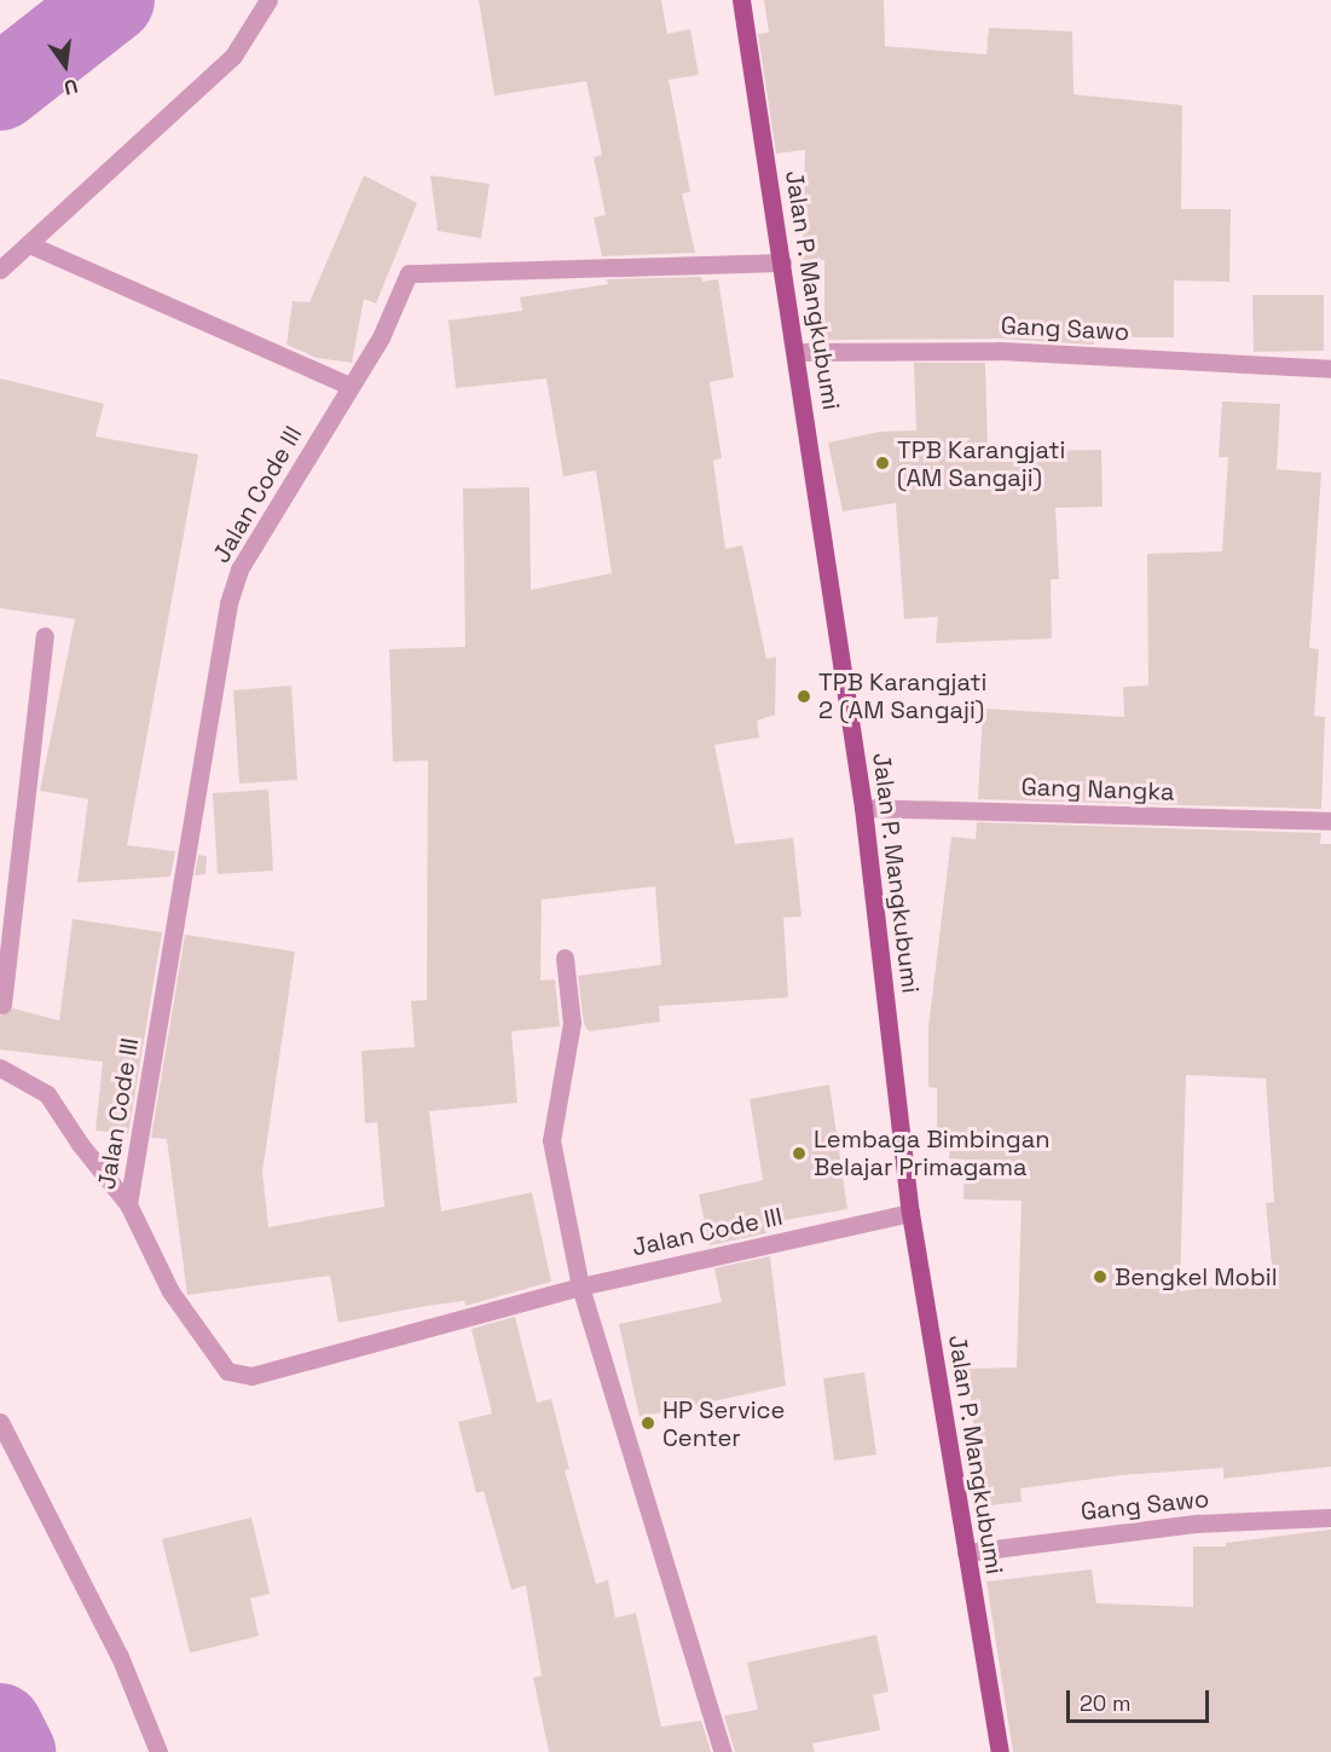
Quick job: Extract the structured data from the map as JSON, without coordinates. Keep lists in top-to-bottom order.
{
  "streets": {
    "main road": ["Jalan P. Mangkubumi"],
    "street": ["Gang Sawo", "Jalan Code III", "Gang Nangka"]
  },
  "crossings": [
    ["Jalan P. Mangkubumi", "Gang Sawo"],
    ["Jalan P. Mangkubumi", "Jalan Code III"],
    ["Jalan P. Mangkubumi", "Gang Nangka"]
  ],
  "places": [
    "TPB Karangjati (AM Sangaji)",
    "TPB Karangjati 2 (AM Sangaji)",
    "Lembaga Bimbingan Belajar Primagama",
    "Bengkel Mobil",
    "HP Service Center"
  ],
  "scale_bar": "20 m",
  "north": "bottom"
}
